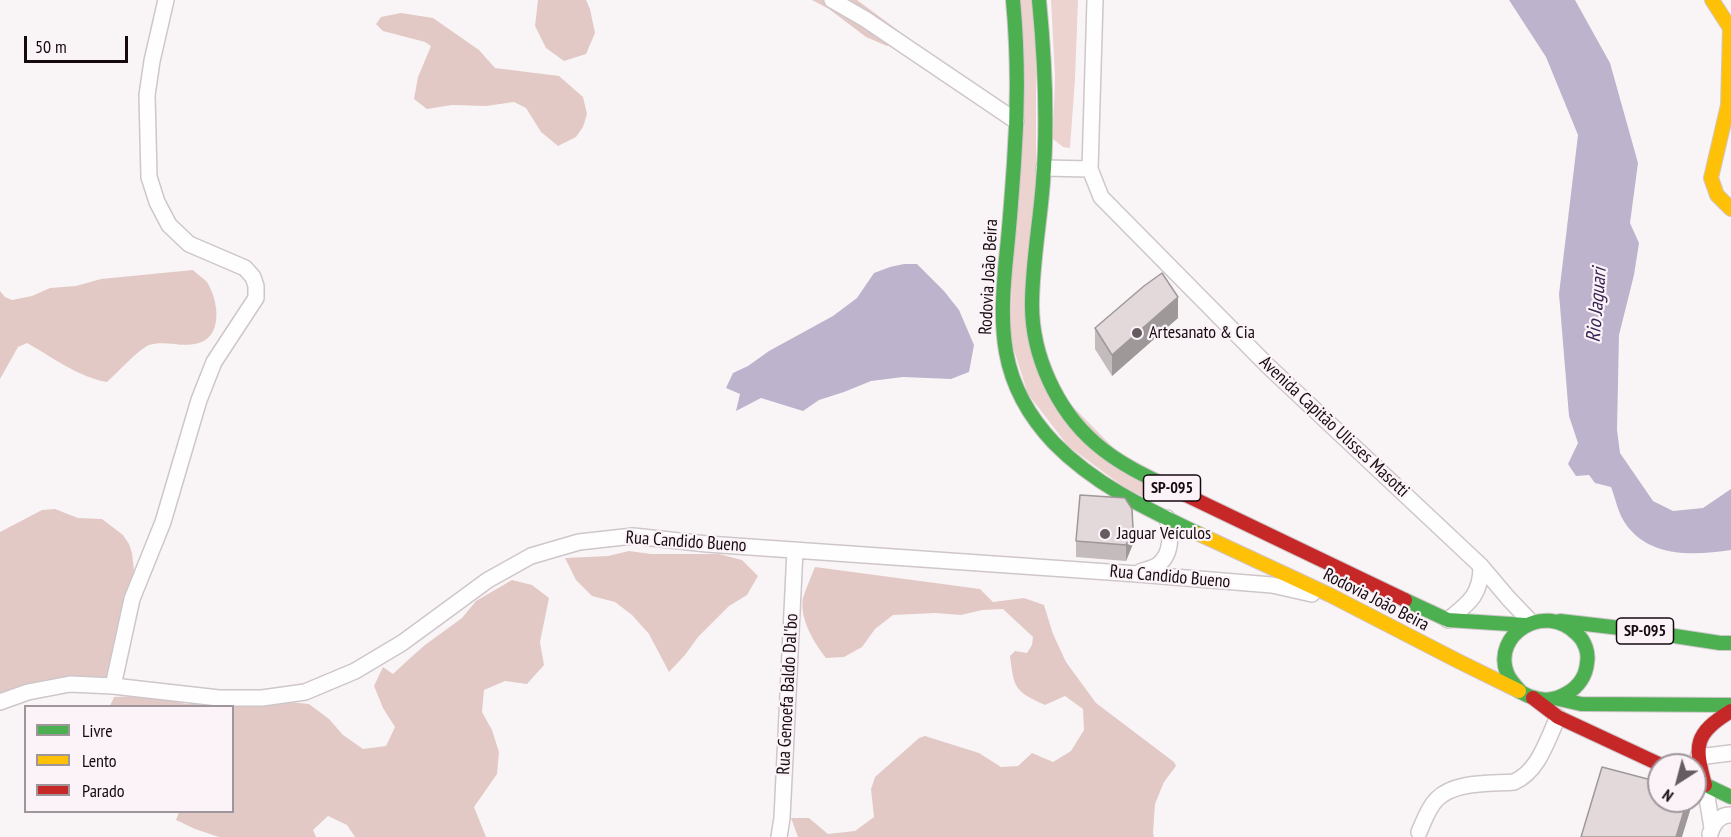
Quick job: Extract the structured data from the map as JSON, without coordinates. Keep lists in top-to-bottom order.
{
  "streets": {
    "main road": ["Rodovia João Beira", "SP-095"],
    "street": ["Avenida Capitão Ulisses Masotti", "Rua Candido Bueno", "Rua Genoefa Baldo Dal'bo"]
  },
  "crossings": [
    ["Rodovia João Beira", "Avenida Capitão Ulisses Masotti"],
    ["Rodovia João Beira", "Rua Candido Bueno"],
    ["Rua Candido Bueno", "Rua Genoefa Baldo Dal'bo"]
  ],
  "water": ["Rio Jaguari"],
  "places": ["Artesanato & Cia", "Jaguar Veículos"],
  "legend": ["Livre", "Lento", "Parado"],
  "scale_bar": "50 m",
  "north": "bottom left"
}
